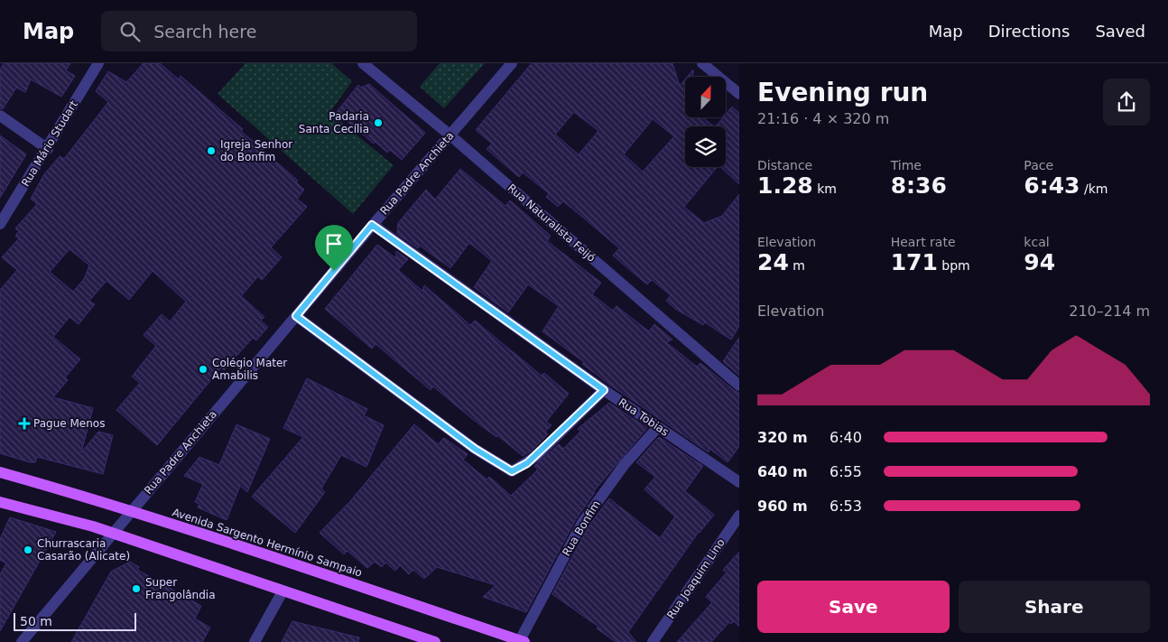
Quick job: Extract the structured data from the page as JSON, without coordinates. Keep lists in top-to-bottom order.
{
  "streets": {
    "main road": ["Avenida Sargento Hermínio Sampaio"],
    "street": [
      "Rua Mário Studart",
      "Rua Padre Anchieta",
      "Rua Naturalista Feijó",
      "Rua Tobias",
      "Rua Bonfim",
      "Rua Joaquim Lino"
    ]
  },
  "crossings": [
    ["Rua Padre Anchieta", "Rua Naturalista Feijó"],
    ["Rua Padre Anchieta", "Rua Tobias"],
    ["Rua Padre Anchieta", "Avenida Sargento Hermínio Sampaio"],
    ["Rua Tobias", "Rua Bonfim"],
    ["Rua Bonfim", "Avenida Sargento Hermínio Sampaio"]
  ],
  "places": {
    "other": [
      "Padaria Santa Cecília",
      "Igreja Senhor do Bonfim",
      "Colégio Mater Amabilis",
      "Churrascaria Casarão (Alicate)",
      "Super Frangolândia"
    ],
    "health": ["Pague Menos"]
  },
  "scale_bar": "50 m",
  "north": "top",
  "page": {
    "header": "Map",
    "search": "Search here",
    "nav": ["Map", "Directions", "Saved"],
    "heading": ["Evening run", "21:16 · 4 × 320 m"],
    "stats": [
      ["Distance", "1.28 km"],
      ["Time", "8:36"],
      ["Pace", "6:43 /km"],
      ["Elevation", "24 m"],
      ["Heart rate", "171 bpm"],
      ["kcal", "94"]
    ],
    "chart": ["Elevation", "210–214 m"],
    "list": [
      {
        "name": "320 m",
        "note": "6:40"
      },
      {
        "name": "640 m",
        "note": "6:55"
      },
      {
        "name": "960 m",
        "note": "6:53"
      }
    ],
    "buttons": ["Save", "Share"],
    "scale": "50 m"
  }
}
